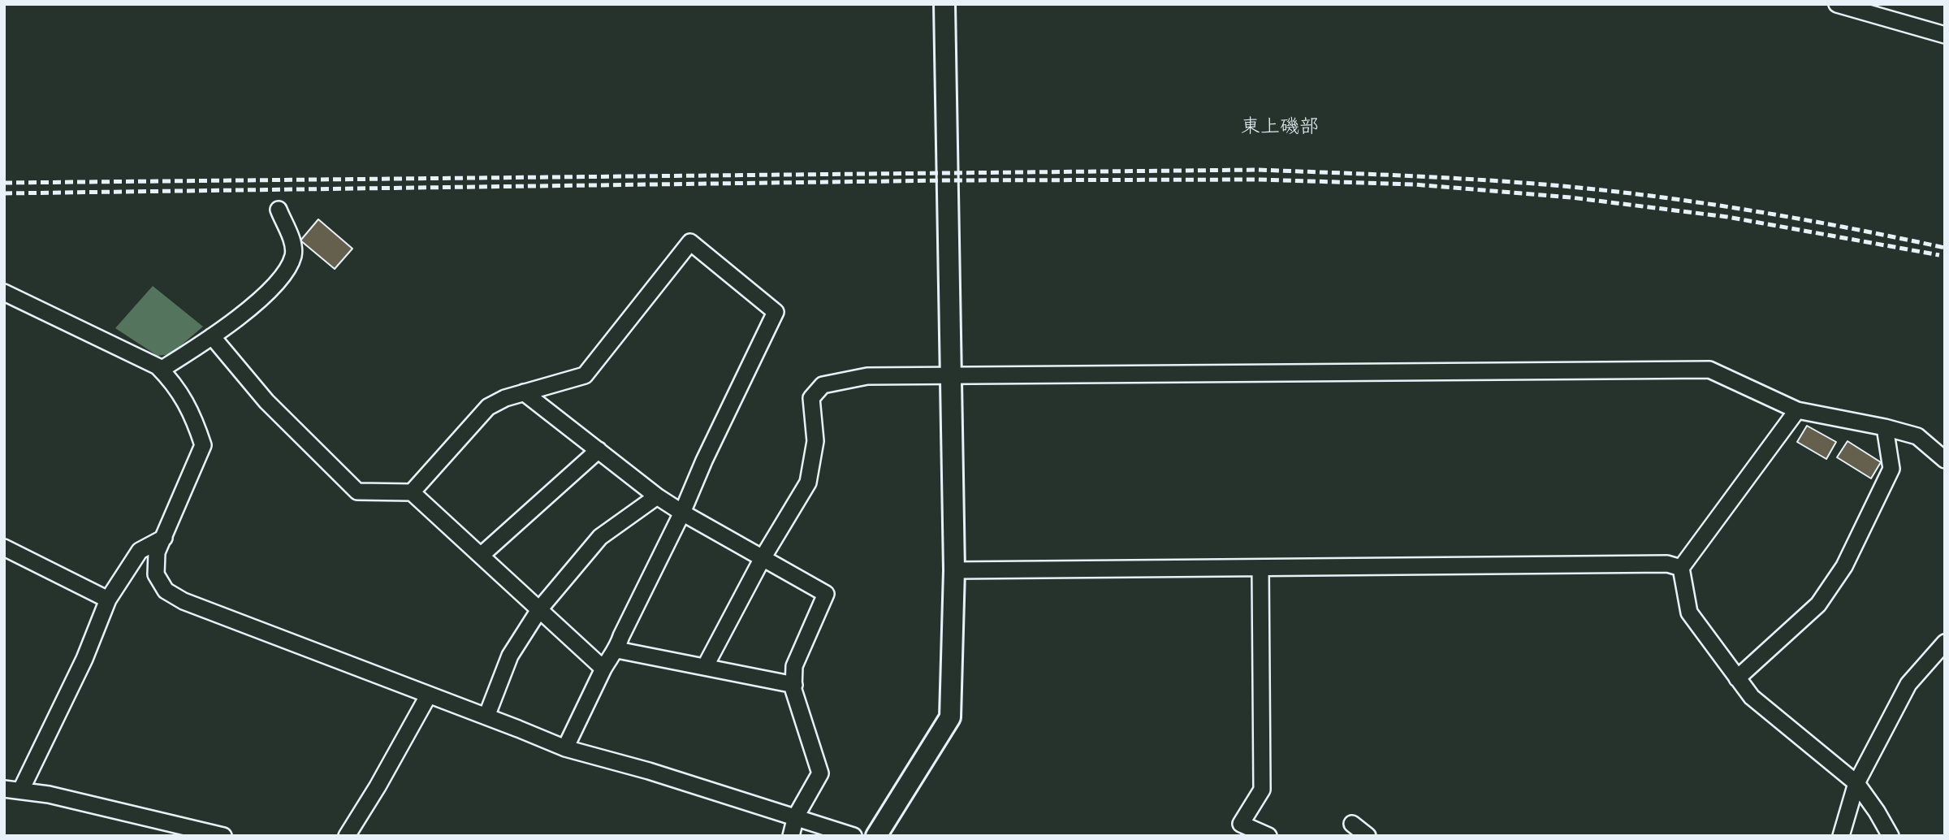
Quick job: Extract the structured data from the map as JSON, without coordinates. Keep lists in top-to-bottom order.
{
  "districts": ["東上磯部"]
}
